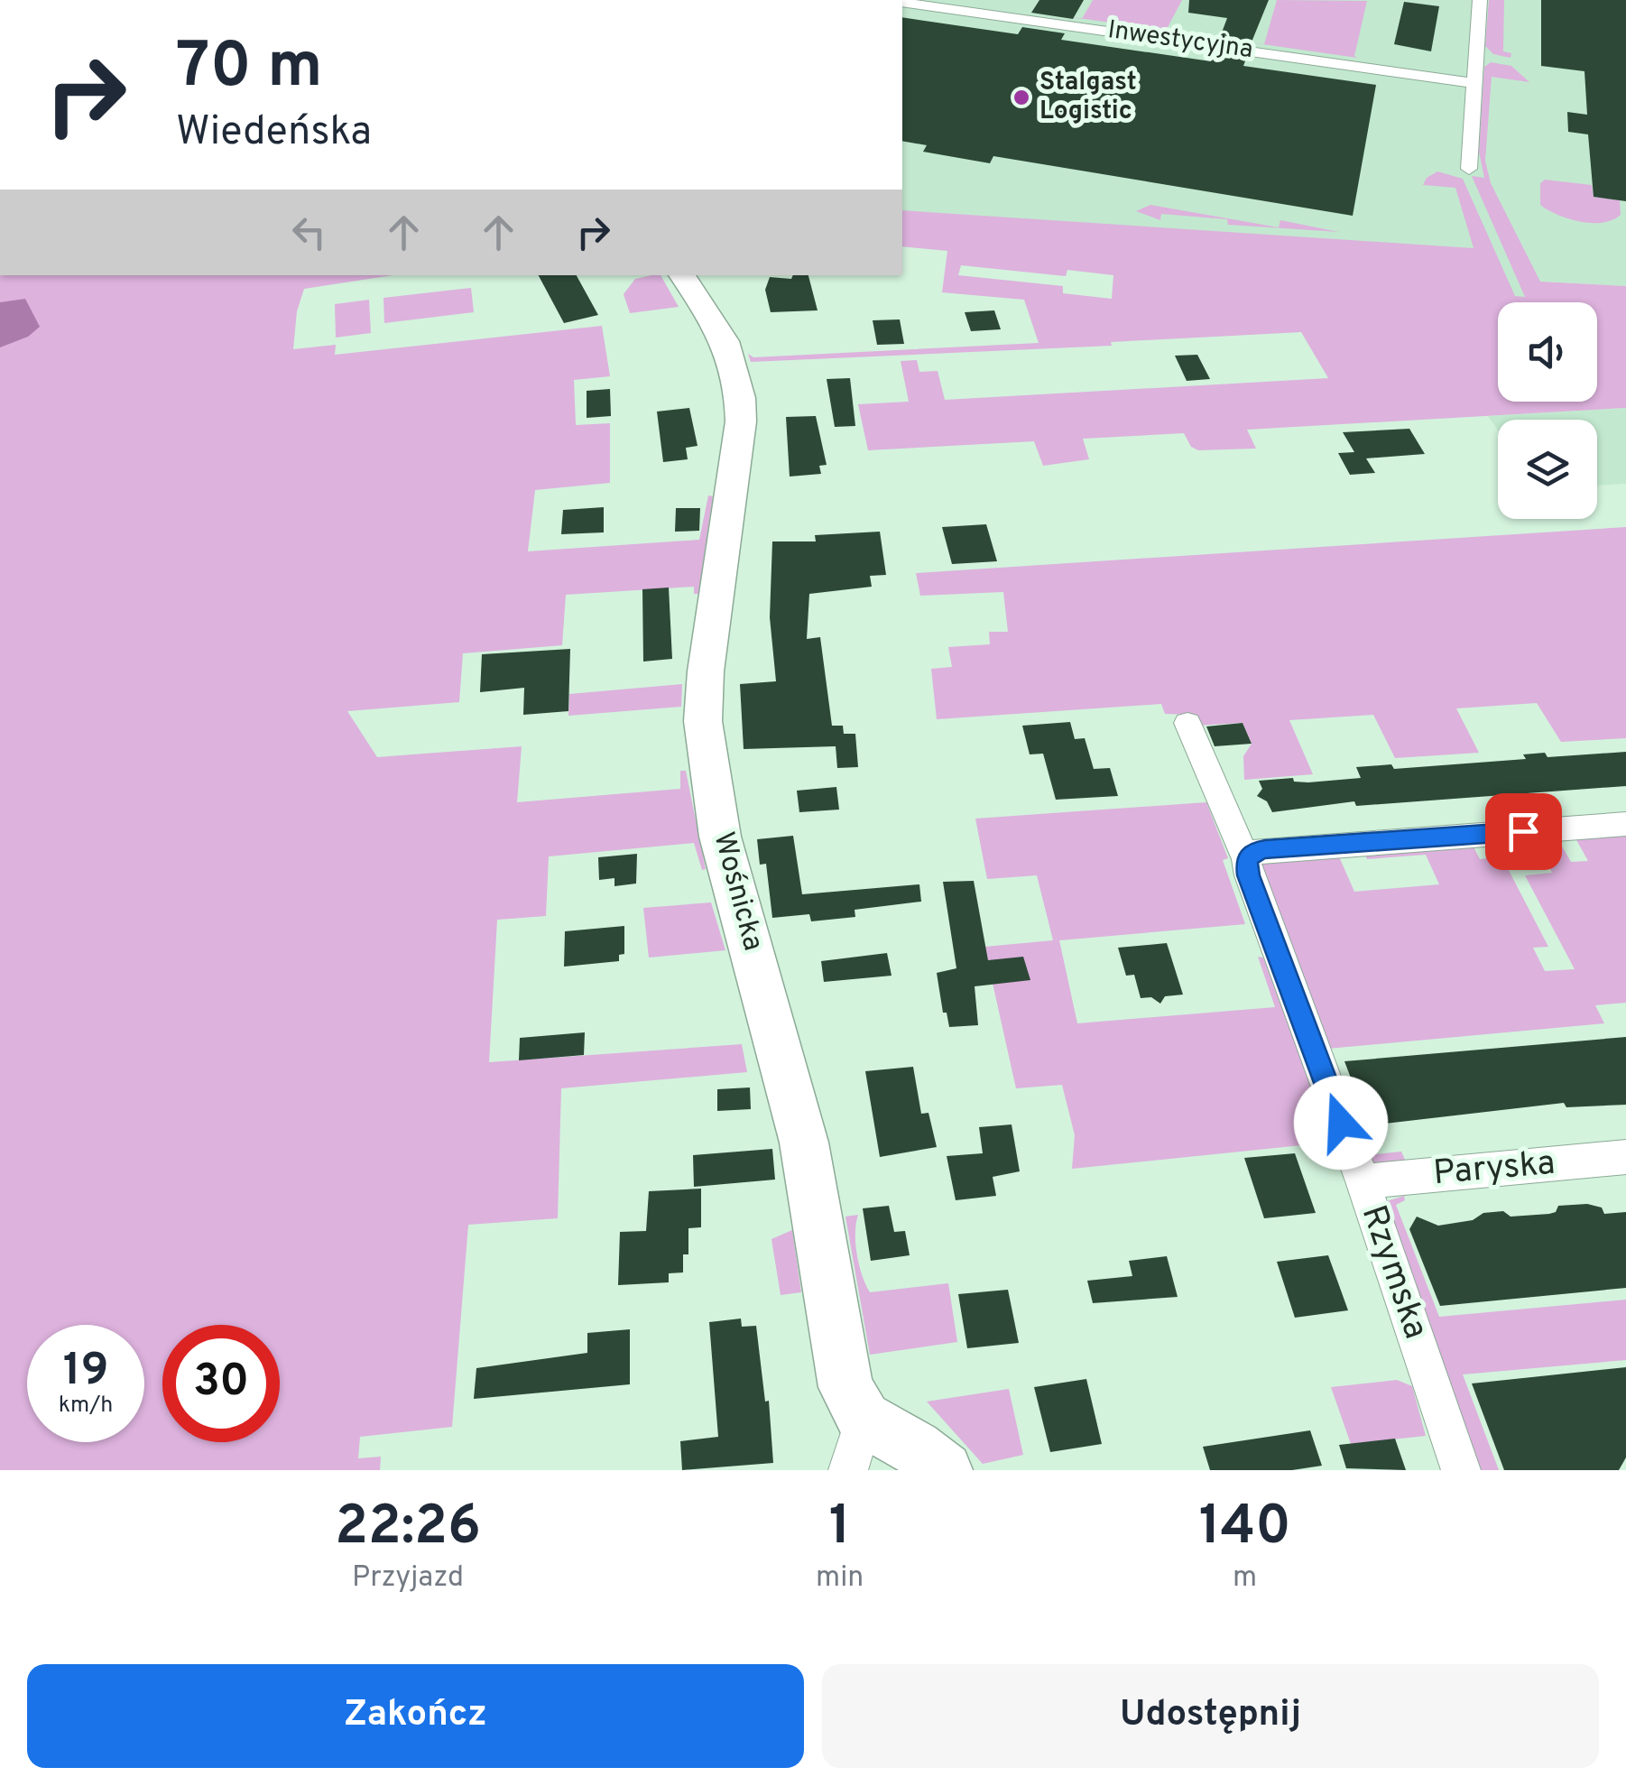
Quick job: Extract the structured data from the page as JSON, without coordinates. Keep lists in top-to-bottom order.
{
  "streets": {
    "street": [
      "Inwestycyjna",
      "Wośnicka",
      "Paryska",
      "Rzymska"
    ]
  },
  "crossings": [
    ["Paryska", "Rzymska"]
  ],
  "places": ["Stalgast Logistic"],
  "page": {
    "turn": ["70 m", "Wiedeńska"],
    "speed": "19 km/h",
    "limit": "30",
    "eta": [
      "22:26",
      "Przyjazd",
      "1",
      "min",
      "140",
      "m"
    ],
    "buttons": ["Zakończ", "Udostępnij"]
  }
}
